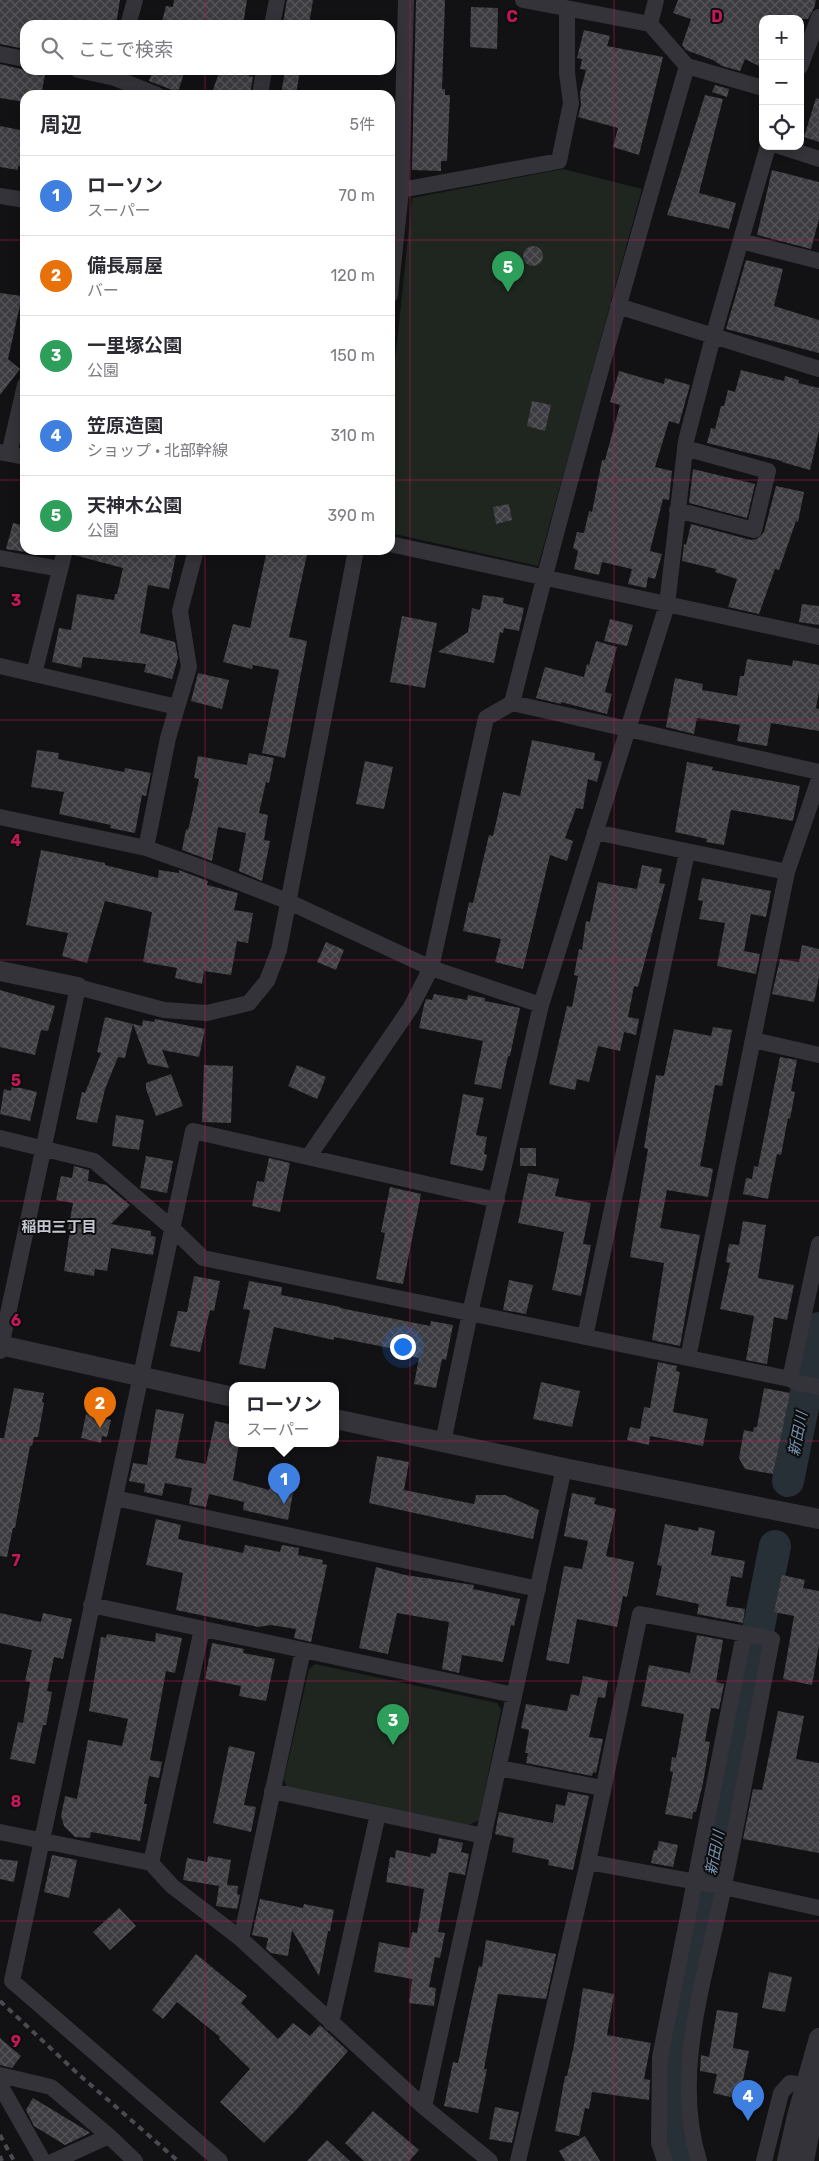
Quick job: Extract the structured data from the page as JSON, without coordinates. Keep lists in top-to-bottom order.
{
  "districts": ["稲田三丁目"],
  "water": ["新田川"],
  "page": {
    "map_buttons": ["+", "−"],
    "search": "ここで検索",
    "heading": ["周辺", "5件"],
    "list": [
      {
        "mark": "1",
        "name": "ローソン",
        "note": "スーパー",
        "value": "70 m"
      },
      {
        "mark": "2",
        "name": "備長扇屋",
        "note": "バー",
        "value": "120 m"
      },
      {
        "mark": "3",
        "name": "一里塚公園",
        "note": "公園",
        "value": "150 m"
      },
      {
        "mark": "4",
        "name": "笠原造園",
        "note": "ショップ · 北部幹線",
        "value": "310 m"
      },
      {
        "mark": "5",
        "name": "天神木公園",
        "note": "公園",
        "value": "390 m"
      }
    ],
    "pins": [
      "5",
      "2",
      "1",
      "3",
      "4"
    ],
    "popup": ["ローソン", "スーパー"]
  },
  "grid": {
    "columns": ["C", "D"],
    "rows": [
      "3",
      "4",
      "5",
      "6",
      "7",
      "8",
      "9"
    ]
  }
}
